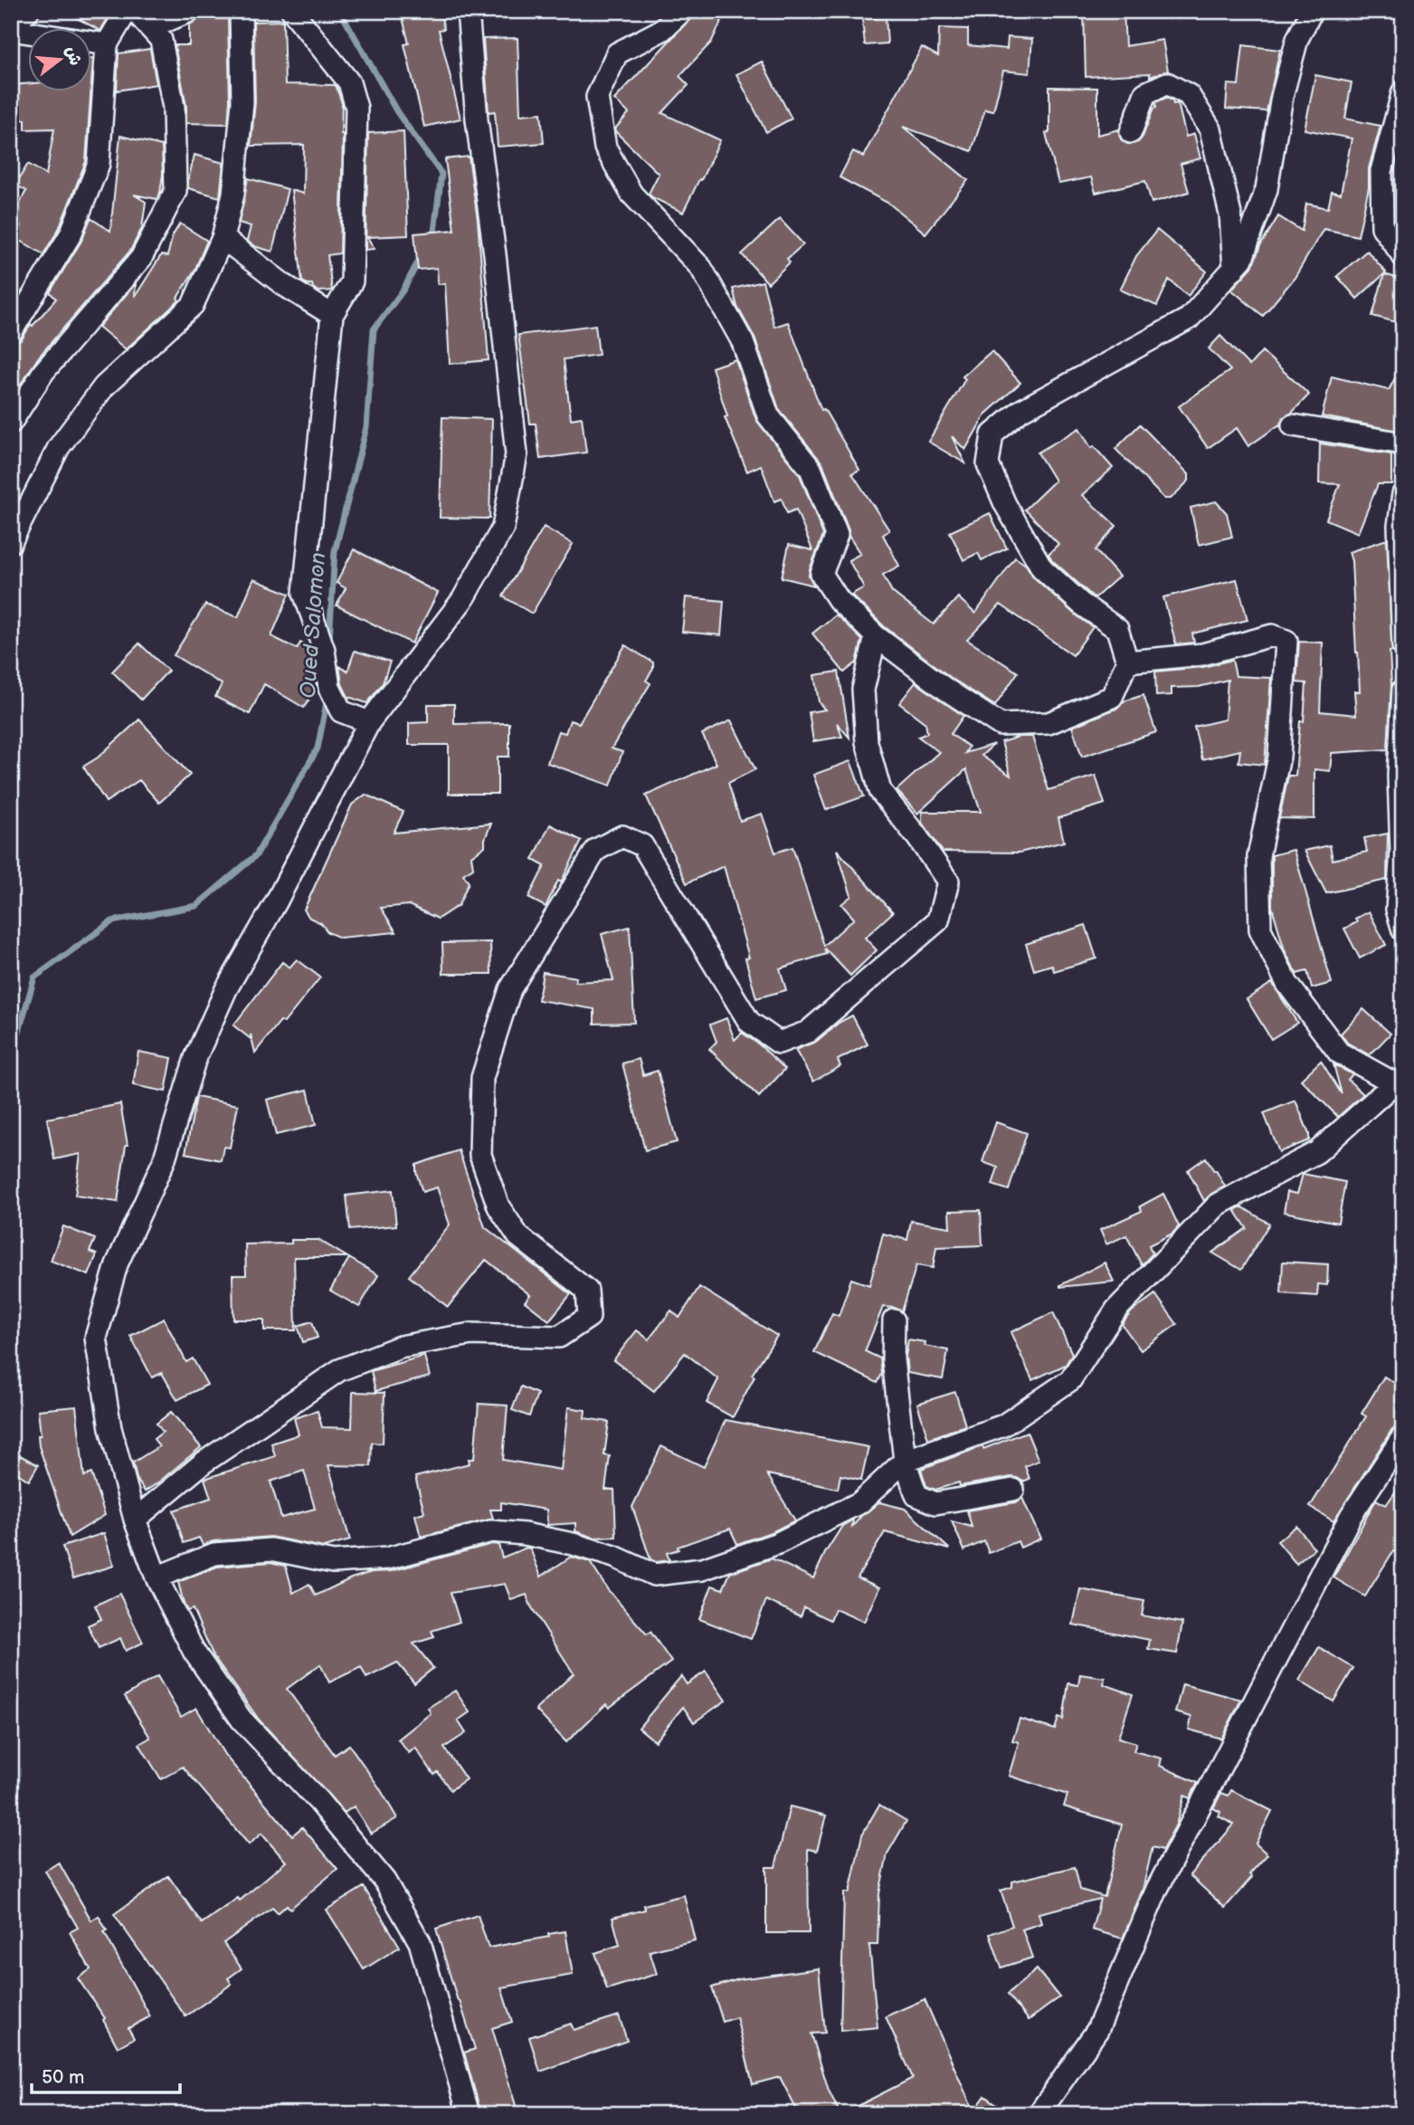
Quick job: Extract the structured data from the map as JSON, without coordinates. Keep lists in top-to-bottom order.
{
  "water": ["Oued Salomon"],
  "scale_bar": "50 m",
  "north": "right"
}
